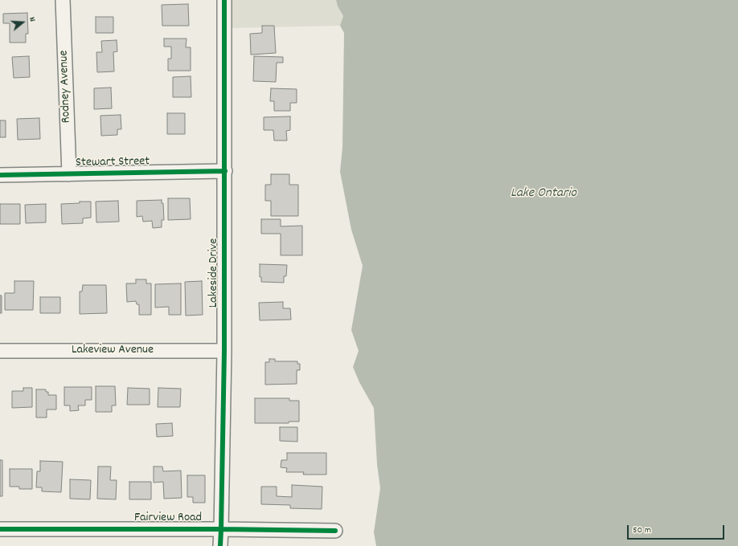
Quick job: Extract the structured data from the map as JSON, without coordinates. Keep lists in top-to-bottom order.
{
  "streets": {
    "street": [
      "Rodney Avenue",
      "Stewart Street",
      "Lakeside Drive",
      "Lakeview Avenue",
      "Fairview Road"
    ]
  },
  "crossings": [
    ["Rodney Avenue", "Stewart Street"],
    ["Stewart Street", "Lakeside Drive"],
    ["Lakeside Drive", "Lakeview Avenue"],
    ["Lakeside Drive", "Fairview Road"]
  ],
  "water": ["Lake Ontario"],
  "scale_bar": "50 m",
  "north": "right"
}
